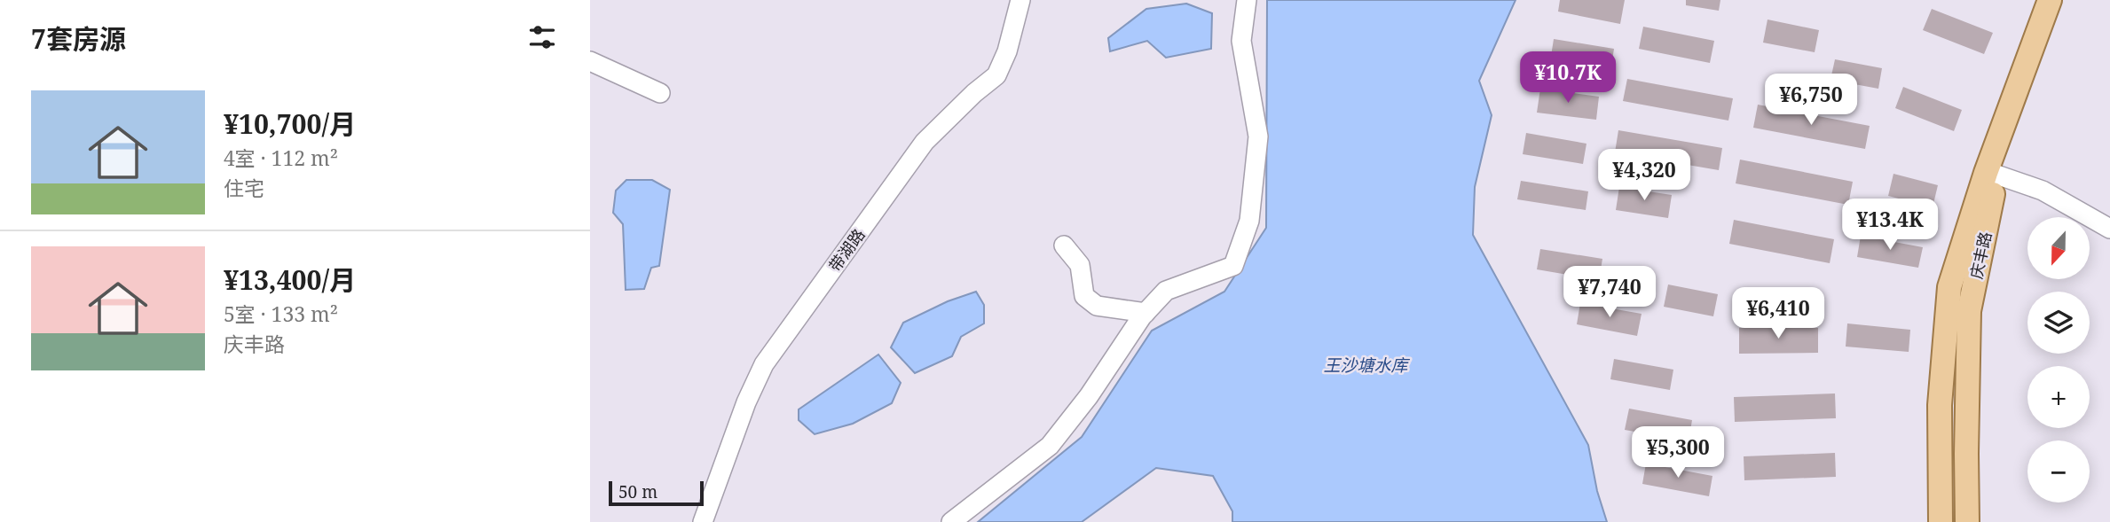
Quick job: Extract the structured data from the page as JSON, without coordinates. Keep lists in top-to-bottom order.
{
  "streets": {
    "main road": ["庆丰路"],
    "street": ["带湖路"]
  },
  "water": ["王沙塘水库"],
  "scale_bar": "50 m",
  "north": "bottom",
  "page": {
    "heading": "7套房源",
    "price": [
      "¥10.7K",
      "¥6,750",
      "¥4,320",
      "¥13.4K",
      "¥7,740",
      "¥6,410",
      "¥5,300"
    ],
    "list": [
      {
        "name": "¥10,700/月",
        "note": "4室 · 112 m² · 住宅"
      },
      {
        "name": "¥13,400/月",
        "note": "5室 · 133 m² · 庆丰路"
      }
    ],
    "map_buttons": ["+", "−"],
    "scale": "50 m"
  }
}
